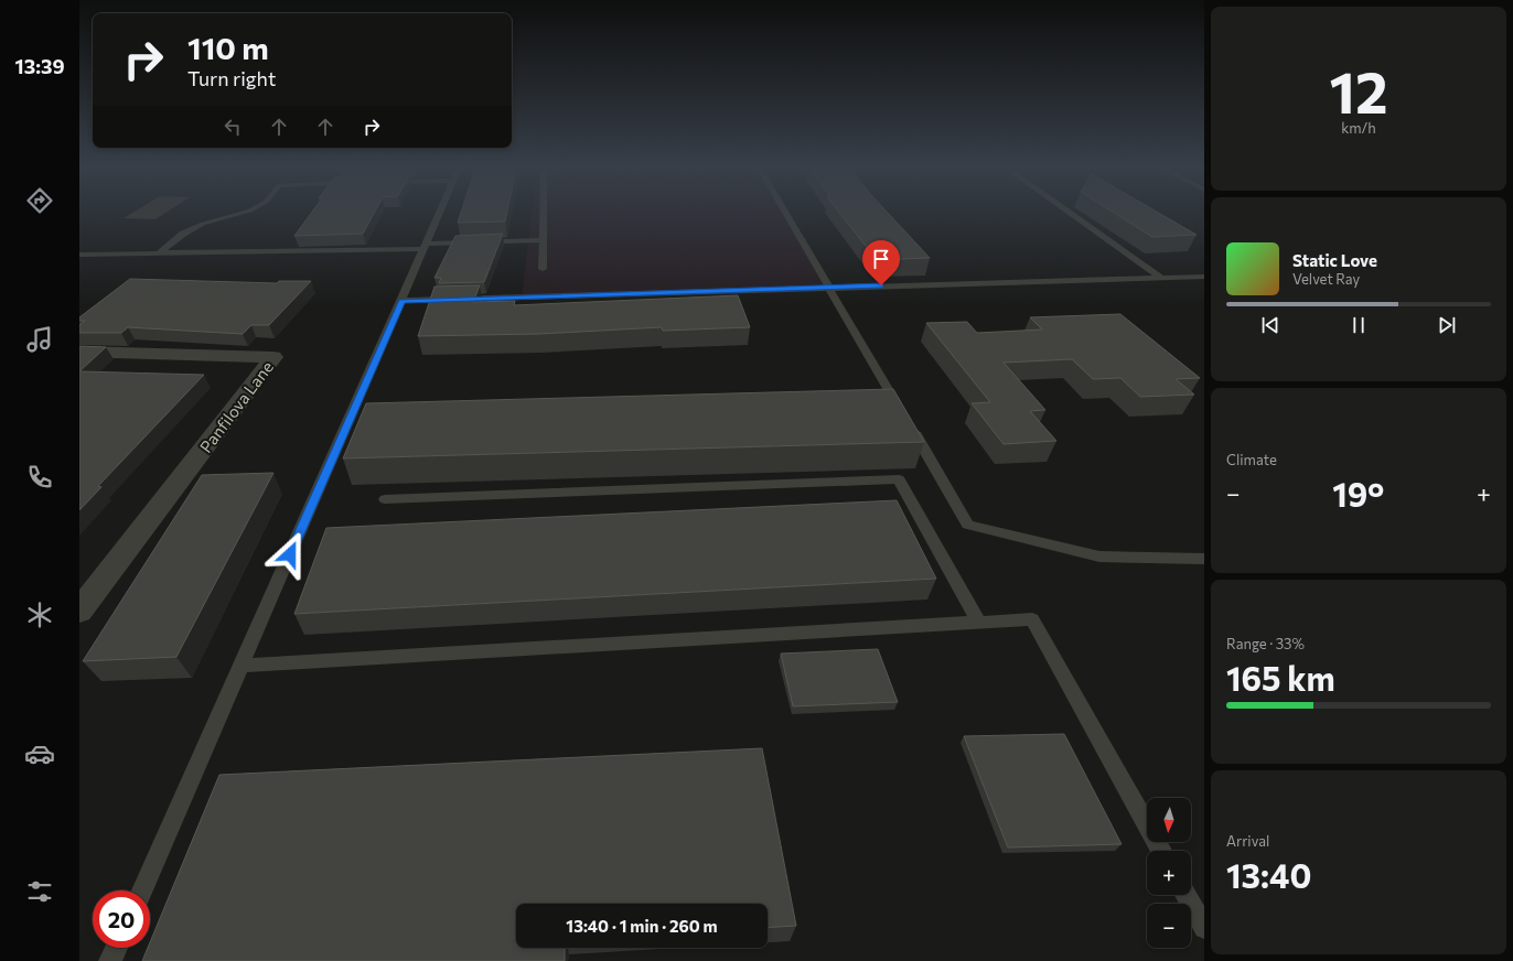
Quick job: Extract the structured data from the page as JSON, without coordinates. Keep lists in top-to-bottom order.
{
  "streets": {
    "street": ["Panfilova Lane"]
  },
  "north": "bottom",
  "page": {
    "tabs": "13:39",
    "tile": [
      ["12", "km/h"],
      "Climate",
      ["Range · 33%", "165 km"],
      ["Arrival", "13:40"]
    ],
    "turn": ["110 m", "Turn right"],
    "song": ["Static Love", "Velvet Ray"],
    "heat": ["−", "19°", "+"],
    "map_buttons": ["+", "−"],
    "limit": "20",
    "trip": "13:40 · 1 min · 260 m"
  }
}
